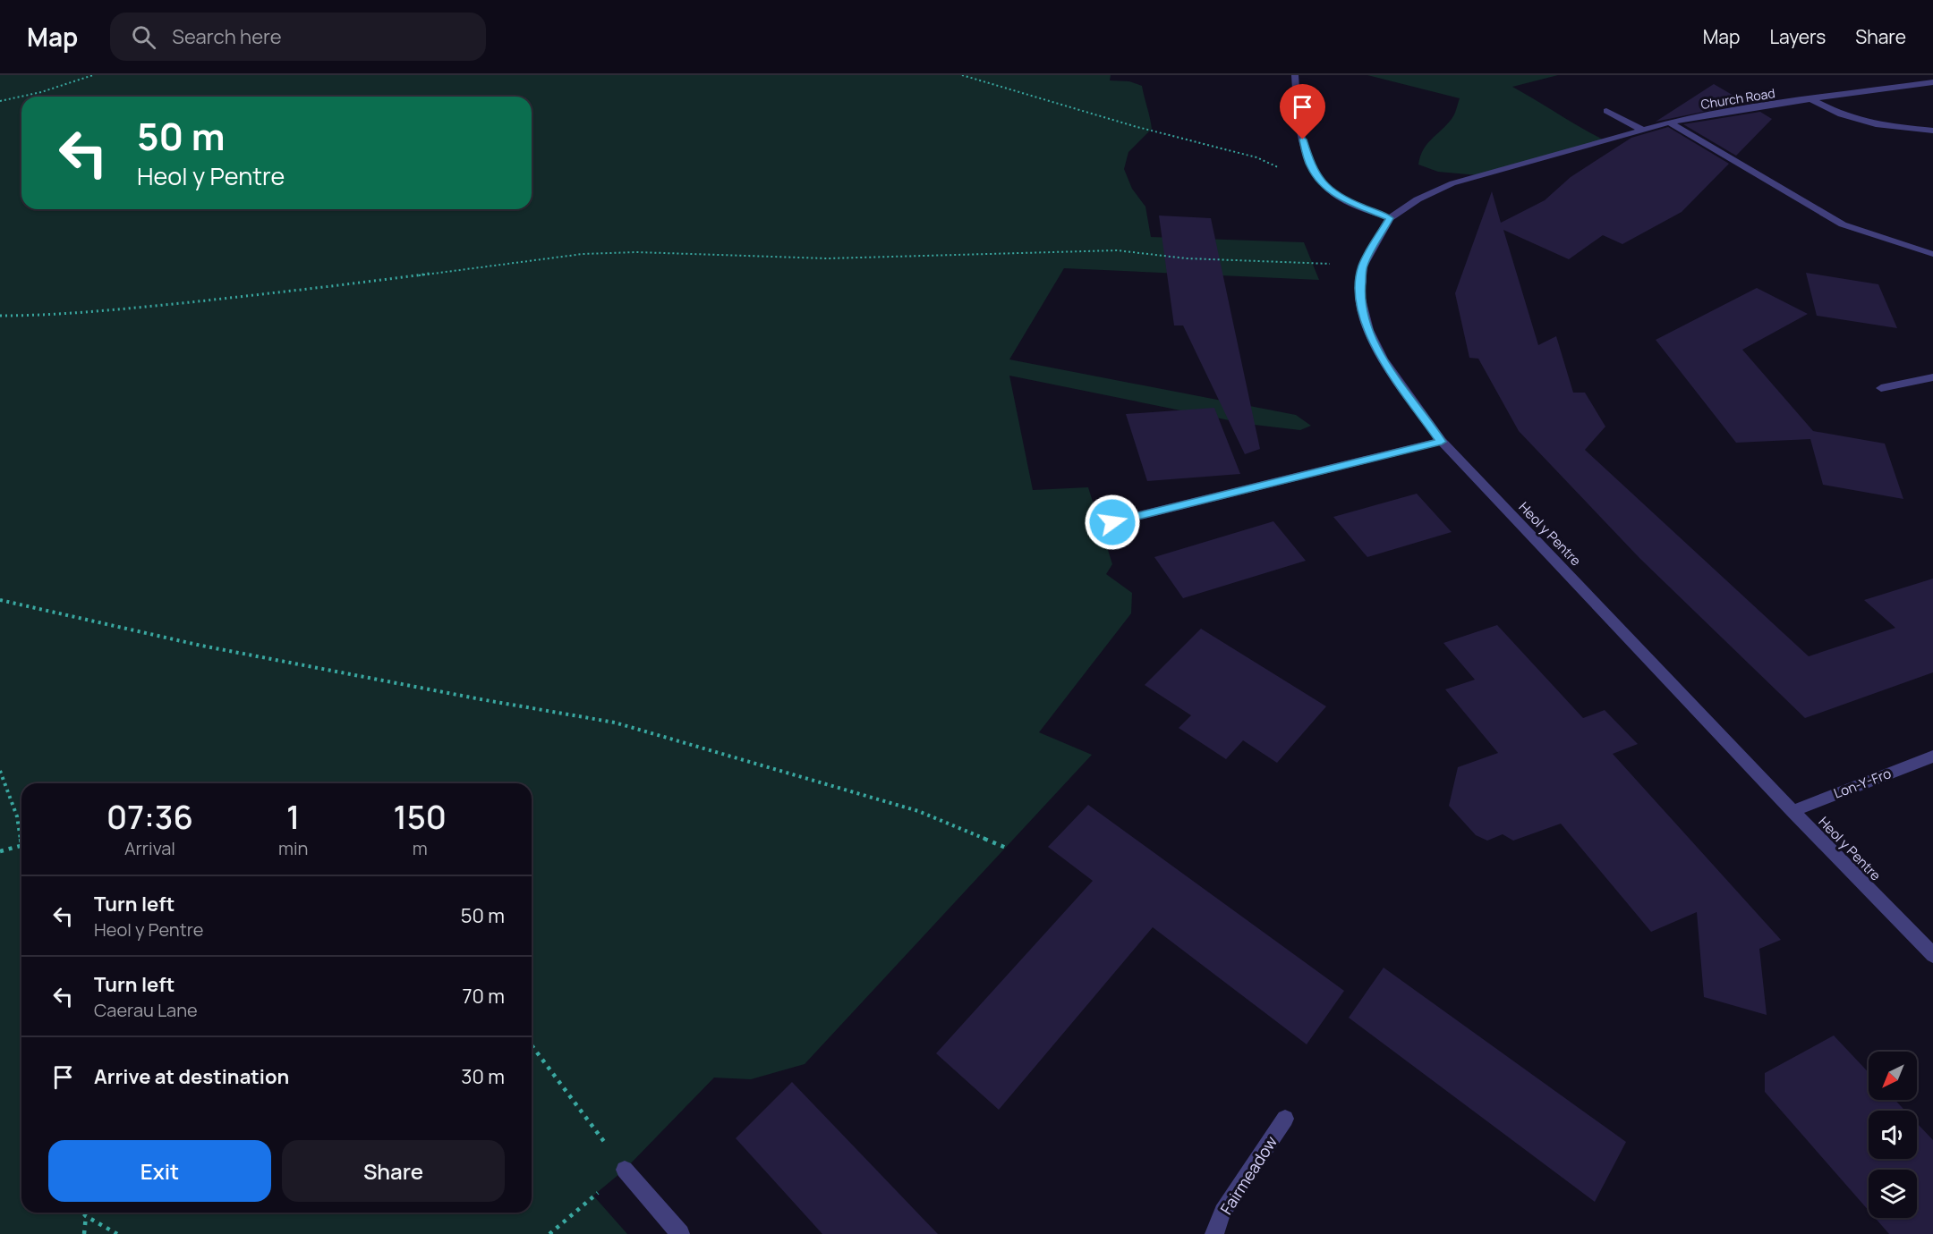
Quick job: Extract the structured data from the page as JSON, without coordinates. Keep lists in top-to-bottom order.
{
  "streets": {
    "street": [
      "Church Road",
      "Heol y Pentre",
      "Lon-Y-Fro",
      "Fairmeadow"
    ]
  },
  "crossings": [
    ["Church Road", "Heol y Pentre"],
    ["Heol y Pentre", "Lon-Y-Fro"]
  ],
  "north": "bottom left",
  "page": {
    "header": "Map",
    "search": "Search here",
    "nav": ["Map", "Layers", "Share"],
    "turn": ["50 m", "Heol y Pentre"],
    "eta": [
      "07:36",
      "Arrival",
      "1",
      "min",
      "150",
      "m"
    ],
    "list": [
      {
        "name": "Turn left",
        "note": "Heol y Pentre",
        "value": "50 m"
      },
      {
        "name": "Turn left",
        "note": "Caerau Lane",
        "value": "70 m"
      },
      {
        "name": "Arrive at destination",
        "value": "30 m"
      }
    ],
    "buttons": ["Exit", "Share"]
  }
}
